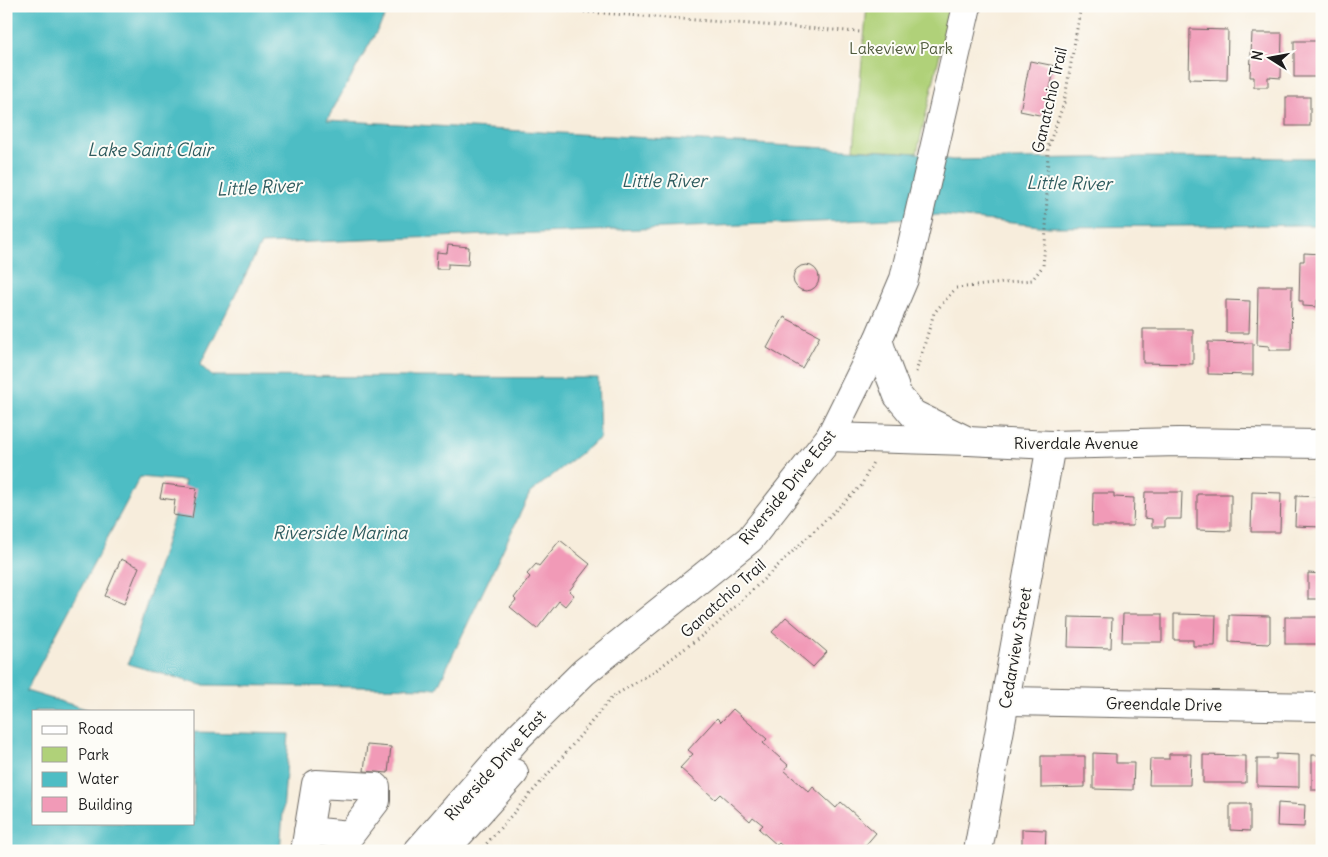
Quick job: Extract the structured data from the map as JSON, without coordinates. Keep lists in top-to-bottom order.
{
  "streets": {
    "main road": [
      "Riverdale Avenue",
      "Riverside Drive East",
      "Cedarview Street",
      "Greendale Drive"
    ],
    "path": ["Ganatchio Trail"]
  },
  "crossings": [
    ["Riverdale Avenue", "Riverside Drive East"],
    ["Riverdale Avenue", "Cedarview Street"],
    ["Cedarview Street", "Greendale Drive"]
  ],
  "water": ["Lake Saint Clair", "Little River", "Riverside Marina"],
  "parks": ["Lakeview Park"],
  "legend": [
    "Road",
    "Park",
    "Water",
    "Building"
  ],
  "north": "left"
}
